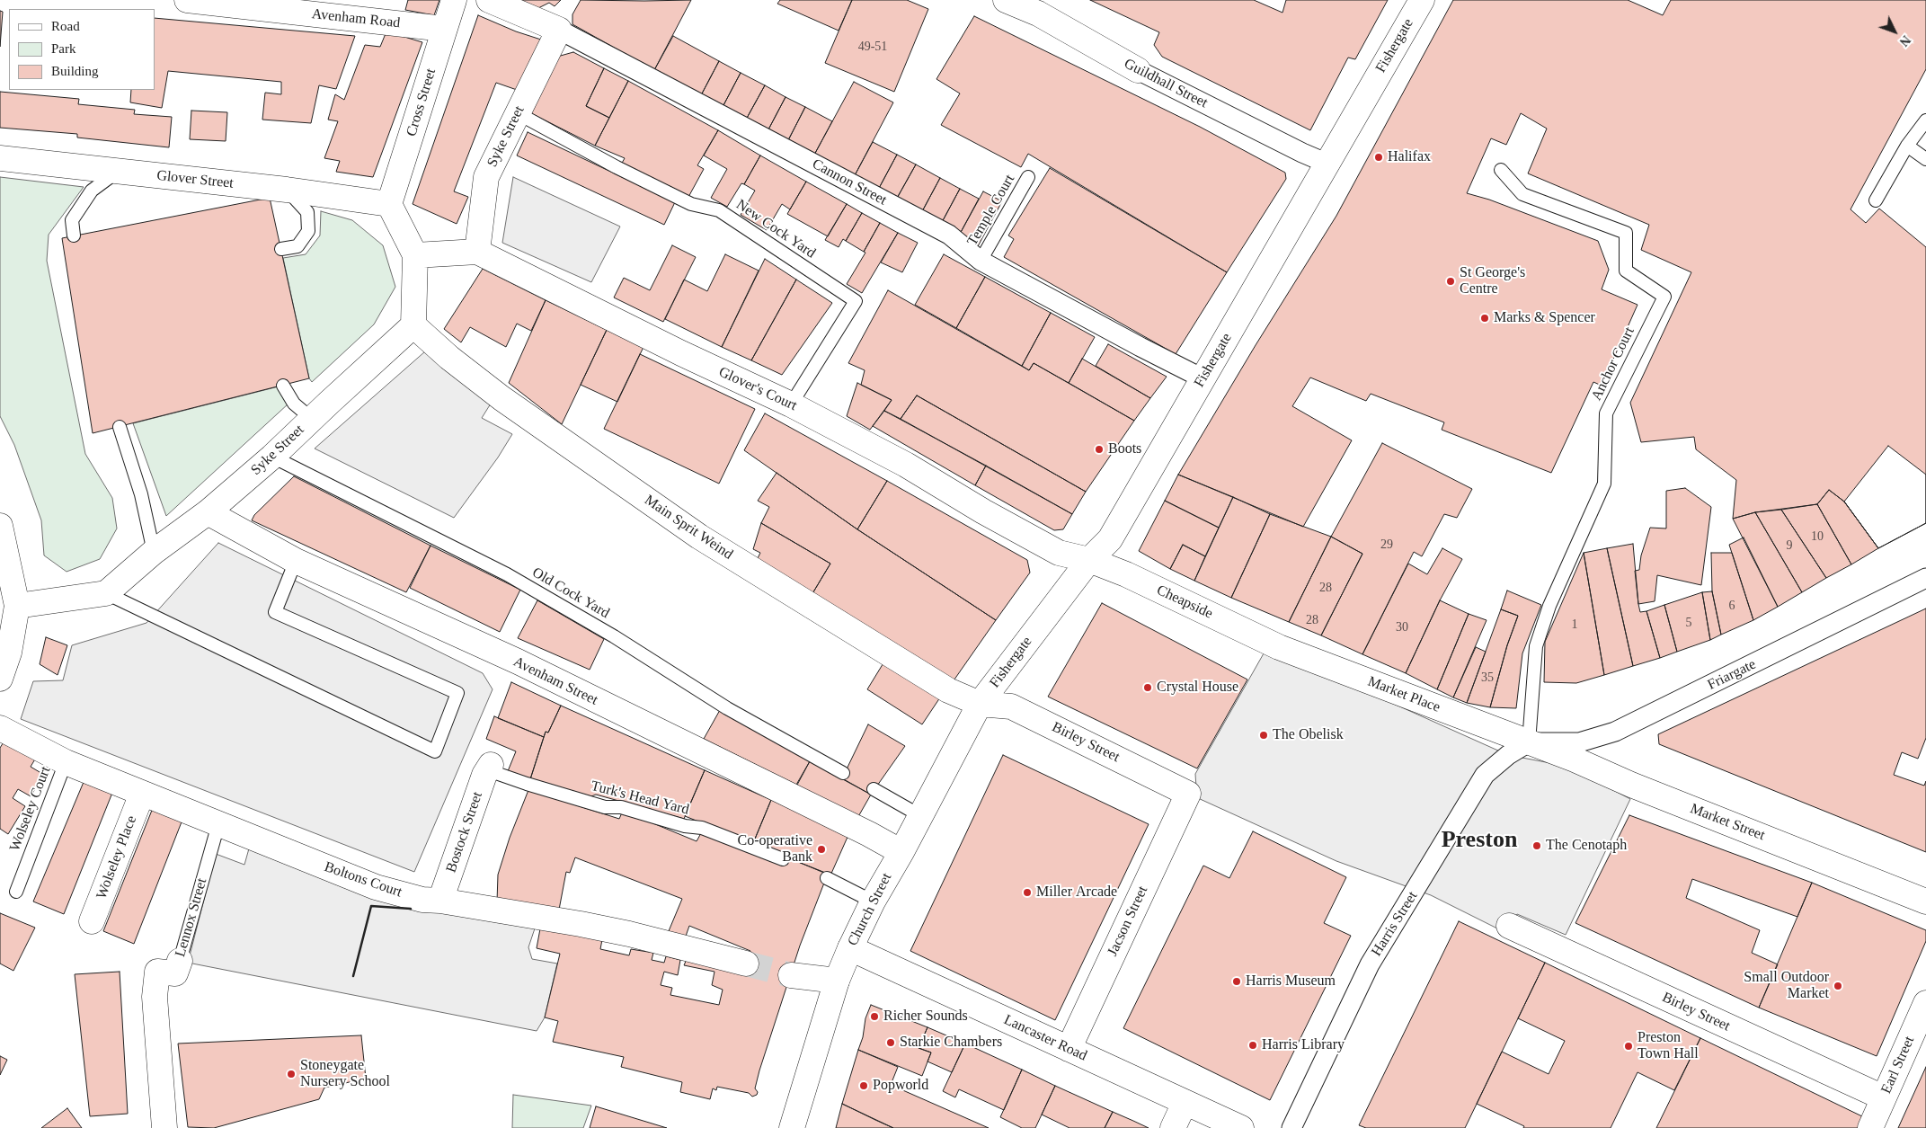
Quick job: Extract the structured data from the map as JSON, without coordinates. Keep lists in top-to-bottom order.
{
  "streets": {
    "street": [
      "Avenham Road",
      "Fishergate",
      "Guildhall Street",
      "Cross Street",
      "Syke Street",
      "Glover Street",
      "Cannon Street",
      "Glover's Court",
      "Main Sprit Weind",
      "Cheapside",
      "Friargate",
      "Avenham Street",
      "Market Place",
      "Birley Street",
      "Market Street",
      "Bostock Street",
      "Wolseley Place",
      "Boltons Court",
      "Church Street",
      "Lennox Street",
      "Jacson Street",
      "Harris Street",
      "Lancaster Road",
      "Earl Street"
    ],
    "lane": [
      "Temple Court",
      "New Cock Yard",
      "Anchor Court",
      "Old Cock Yard",
      "Turk's Head Yard",
      "Wolseley Court"
    ]
  },
  "crossings": [
    ["Avenham Road", "Cross Street"],
    ["Fishergate", "Guildhall Street"],
    ["Fishergate", "Cannon Street"],
    ["Fishergate", "Glover's Court"],
    ["Fishergate", "Main Sprit Weind"],
    ["Fishergate", "Cheapside"],
    ["Fishergate", "Birley Street"],
    ["Fishergate", "Church Street"],
    ["Cross Street", "Glover Street"],
    ["Syke Street", "Cannon Street"],
    ["Syke Street", "New Cock Yard"],
    ["Syke Street", "Glover's Court"],
    ["Syke Street", "Main Sprit Weind"],
    ["Syke Street", "Old Cock Yard"],
    ["Syke Street", "Avenham Street"],
    ["Cannon Street", "Temple Court"],
    ["New Cock Yard", "Glover's Court"],
    ["Anchor Court", "Friargate"],
    ["Anchor Court", "Market Place"],
    ["Anchor Court", "Market Street"],
    ["Anchor Court", "Harris Street"],
    ["Glover's Court", "Cheapside"],
    ["Main Sprit Weind", "Birley Street"],
    ["Main Sprit Weind", "Church Street"],
    ["Cheapside", "Market Place"],
    ["Friargate", "Market Place"],
    ["Friargate", "Market Street"],
    ["Friargate", "Harris Street"],
    ["Avenham Street", "Church Street"],
    ["Market Place", "Market Street"],
    ["Market Place", "Harris Street"],
    ["Birley Street", "Church Street"],
    ["Birley Street", "Jacson Street"],
    ["Birley Street", "Earl Street"],
    ["Turk's Head Yard", "Bostock Street"],
    ["Wolseley Court", "Boltons Court"],
    ["Market Street", "Harris Street"],
    ["Bostock Street", "Boltons Court"],
    ["Wolseley Place", "Boltons Court"],
    ["Boltons Court", "Lennox Street"],
    ["Church Street", "Lancaster Road"],
    ["Jacson Street", "Lancaster Road"]
  ],
  "districts": ["Preston"],
  "places": [
    "Halifax",
    "St George's Centre",
    "Marks & Spencer",
    "Boots",
    "Crystal House",
    "The Obelisk",
    "The Cenotaph",
    "Co-operative Bank",
    "Miller Arcade",
    "Harris Museum",
    "Small Outdoor Market",
    "Richer Sounds",
    "Starkie Chambers",
    "Harris Library",
    "Preston Town Hall",
    "Stoneygate Nursery School",
    "Popworld"
  ],
  "house_numbers": [
    "49-51",
    "10",
    "29",
    "9",
    "28",
    "6",
    "28",
    "5",
    "1",
    "30",
    "35"
  ],
  "legend": ["Road", "Park", "Building"],
  "north": "bottom right"
}
